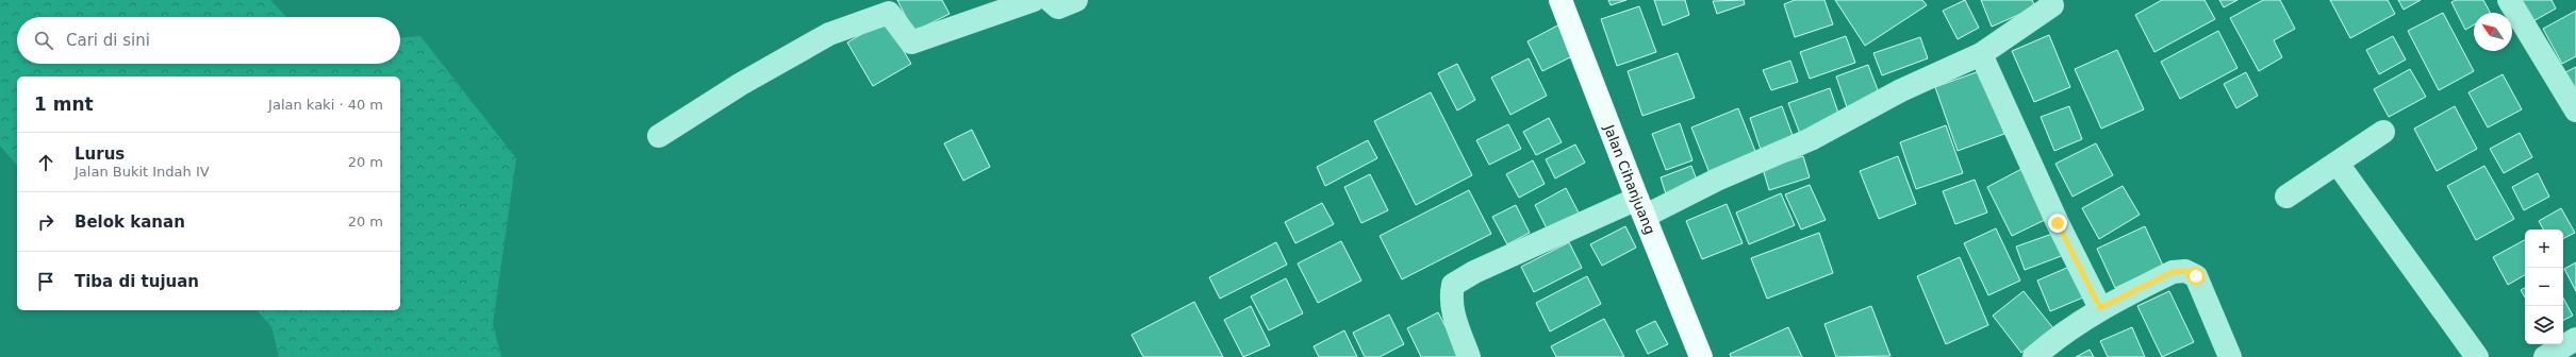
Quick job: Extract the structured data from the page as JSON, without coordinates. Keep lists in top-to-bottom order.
{
  "streets": {
    "main road": ["Jalan Cihanjuang"]
  },
  "north": "top left",
  "page": {
    "search": "Cari di sini",
    "heading": ["1 mnt", "Jalan kaki · 40 m"],
    "list": [
      ["Lurus", "Jalan Bukit Indah IV", "20 m"],
      ["Belok kanan", "20 m"],
      "Tiba di tujuan"
    ],
    "map_buttons": ["+", "−"]
  }
}
